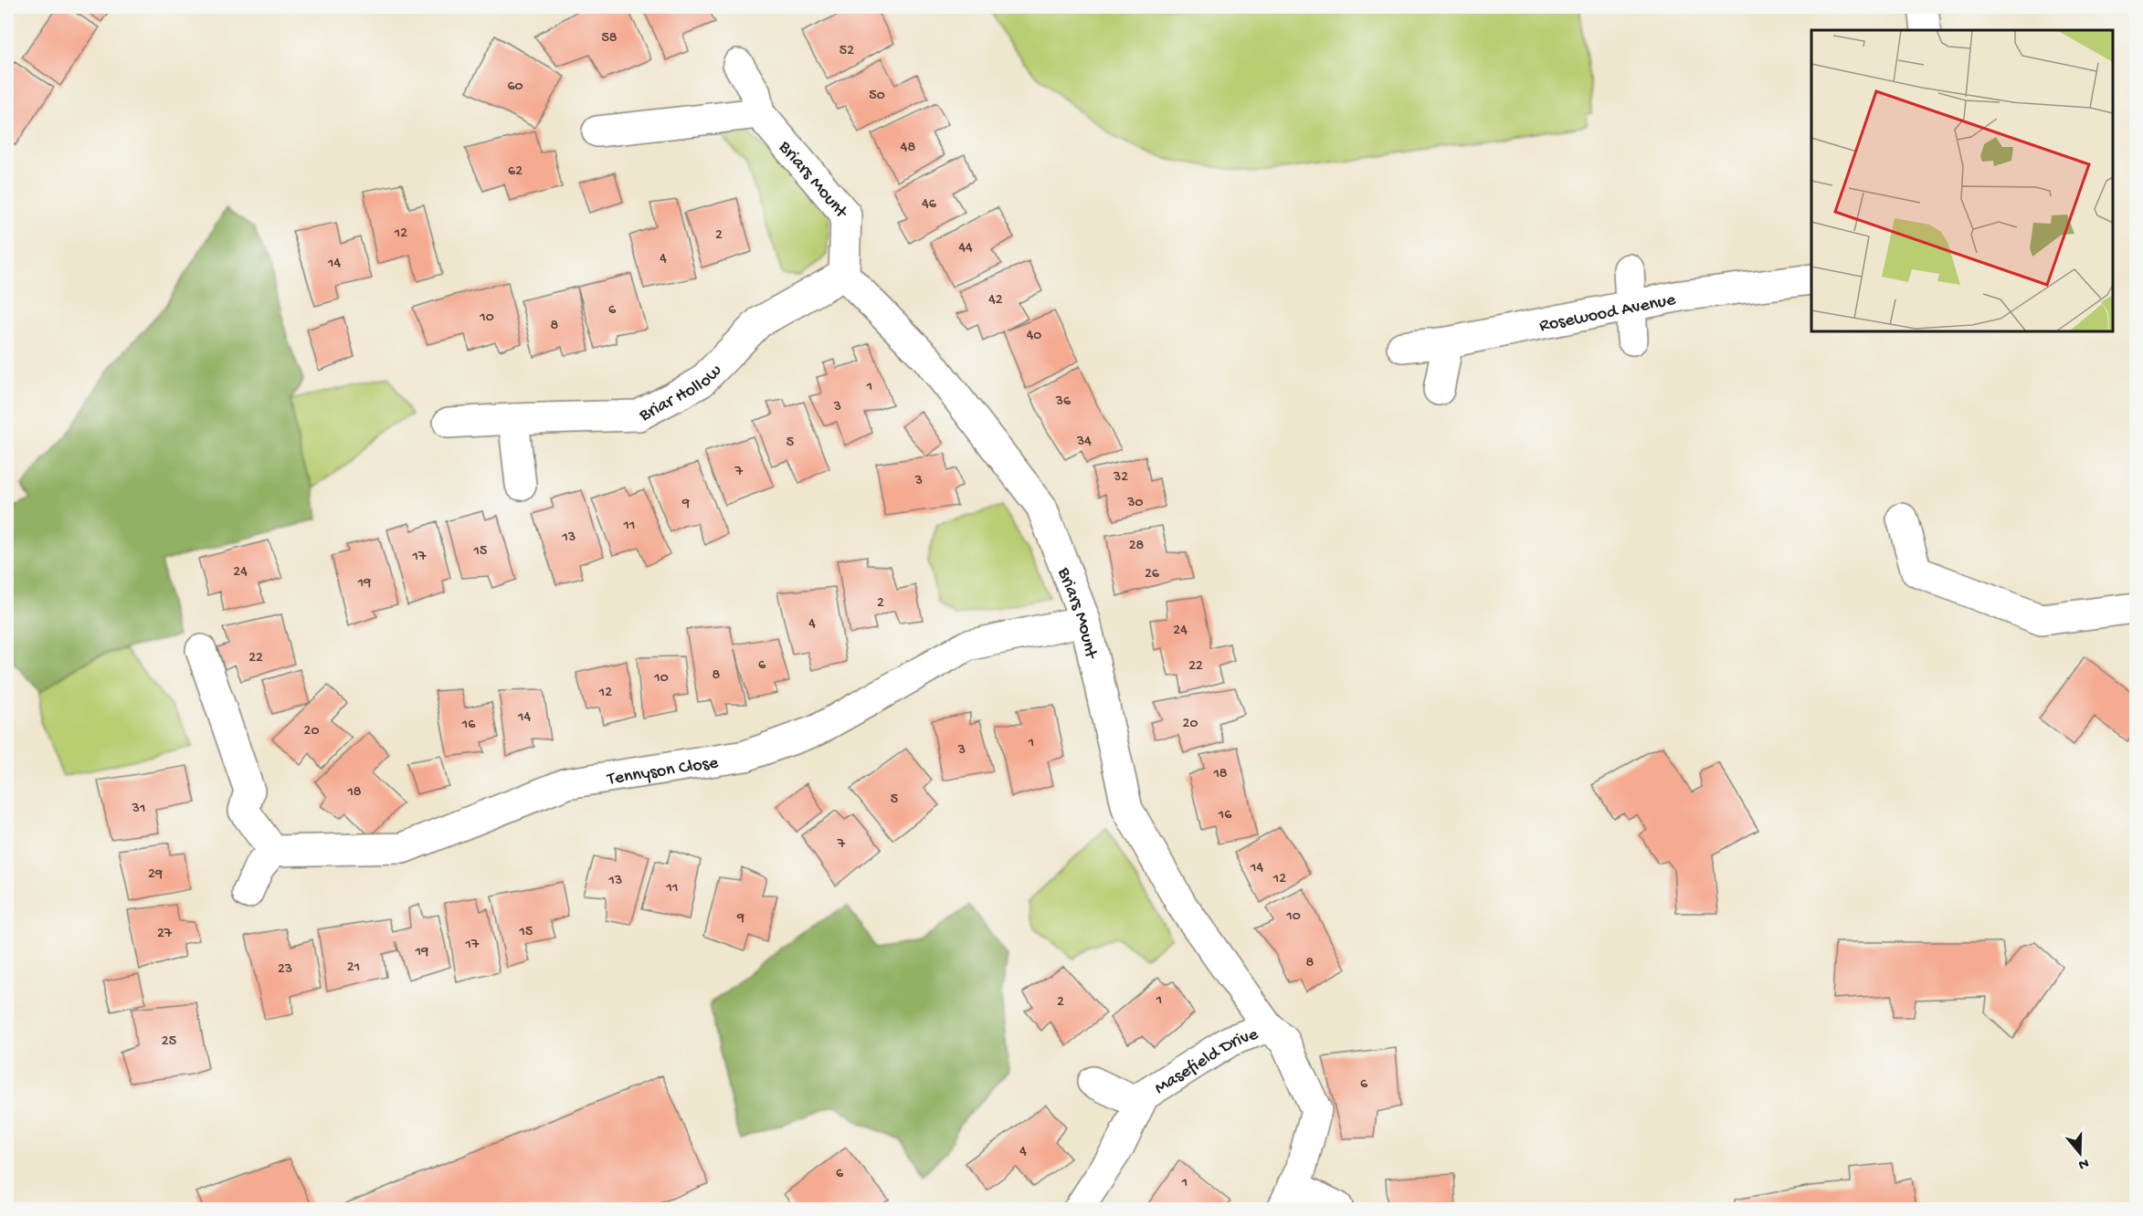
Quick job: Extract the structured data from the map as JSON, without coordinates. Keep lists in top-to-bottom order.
{
  "streets": {
    "street": [
      "Briars Mount",
      "Rosewood Avenue",
      "Briar Hollow",
      "Tennyson Close",
      "Masefield Drive"
    ]
  },
  "crossings": [
    ["Briars Mount", "Briar Hollow"],
    ["Briars Mount", "Tennyson Close"],
    ["Briars Mount", "Masefield Drive"]
  ],
  "house_numbers": [
    "58",
    "52",
    "60",
    "50",
    "48",
    "62",
    "46",
    "12",
    "2",
    "44",
    "4",
    "14",
    "42",
    "6",
    "10",
    "8",
    "40",
    "1",
    "36",
    "3",
    "34",
    "5",
    "7",
    "32",
    "3",
    "30",
    "9",
    "11",
    "13",
    "28",
    "15",
    "17",
    "24",
    "26",
    "19",
    "2",
    "4",
    "24",
    "22",
    "6",
    "22",
    "8",
    "10",
    "12",
    "14",
    "20",
    "16",
    "20",
    "1",
    "3",
    "18",
    "18",
    "5",
    "31",
    "16",
    "7",
    "14",
    "29",
    "12",
    "13",
    "11",
    "10",
    "9",
    "15",
    "27",
    "17",
    "19",
    "8",
    "21",
    "23",
    "1",
    "2",
    "25",
    "6",
    "4",
    "6",
    "1"
  ],
  "north": "bottom"
}
